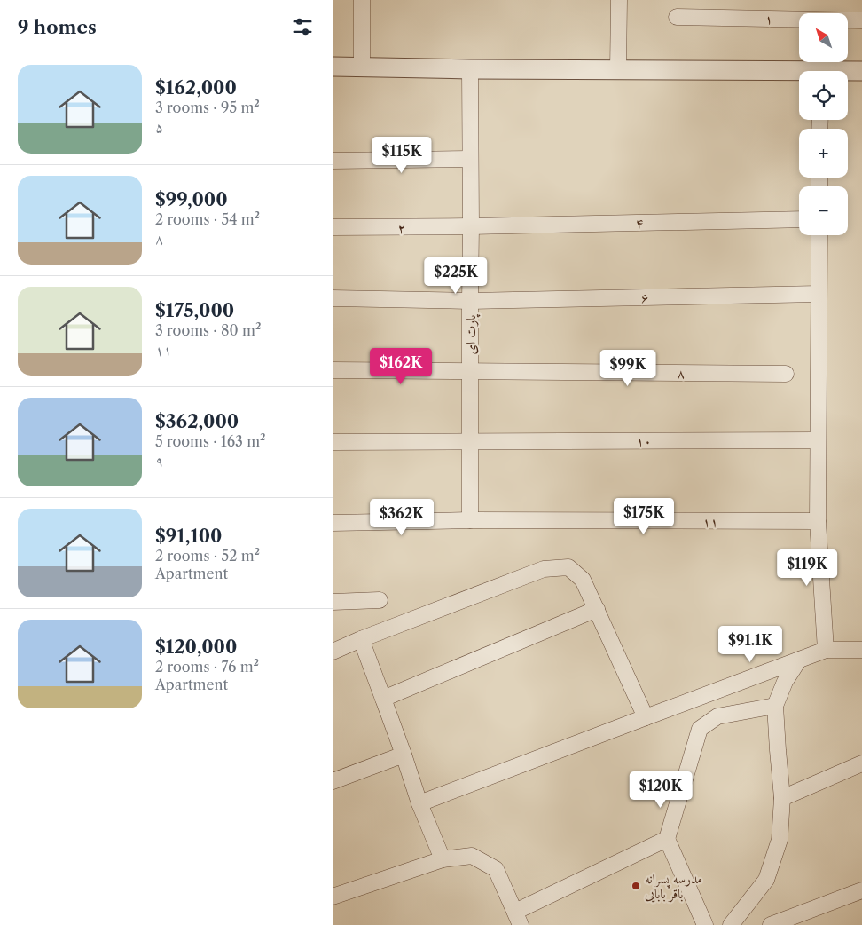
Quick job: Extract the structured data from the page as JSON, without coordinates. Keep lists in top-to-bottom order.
{
  "streets": {
    "street": [
      "۱",
      "۴",
      "۲",
      "۶",
      "پارت ای",
      "۸",
      "۱۰",
      "۱۱"
    ]
  },
  "crossings": [
    ["۴", "۲"],
    ["۴", "پارت ای"],
    ["۲", "پارت ای"],
    ["۶", "پارت ای"],
    ["پارت ای", "۸"],
    ["پارت ای", "۱۰"],
    ["پارت ای", "۱۱"]
  ],
  "places": ["مدرسه پسرانه باقر بابایی"],
  "north": "top left",
  "page": {
    "heading": "9 homes",
    "map_buttons": ["+", "−"],
    "list": [
      {
        "name": "$162,000",
        "note": "3 rooms · 95 m² · ۵"
      },
      {
        "name": "$99,000",
        "note": "2 rooms · 54 m² · ۸"
      },
      {
        "name": "$175,000",
        "note": "3 rooms · 80 m² · ۱۱"
      },
      {
        "name": "$362,000",
        "note": "5 rooms · 163 m² · ۹"
      },
      {
        "name": "$91,100",
        "note": "2 rooms · 52 m² · Apartment"
      },
      {
        "name": "$120,000",
        "note": "2 rooms · 76 m² · Apartment"
      }
    ],
    "price": [
      "$115K",
      "$225K",
      "$162K",
      "$99K",
      "$175K",
      "$362K",
      "$119K",
      "$91.1K",
      "$120K"
    ]
  }
}
